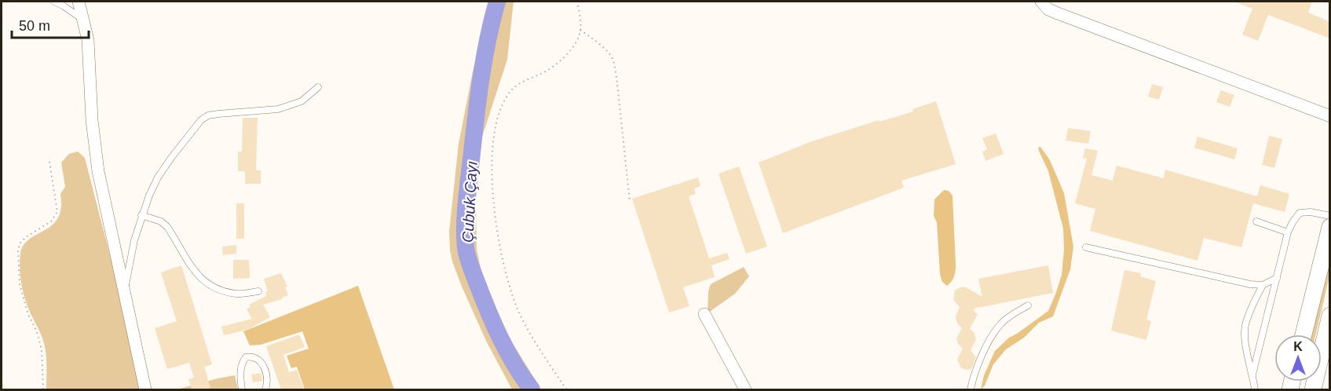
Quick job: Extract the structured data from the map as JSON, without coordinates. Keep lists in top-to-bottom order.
{
  "water": ["Çubuk Çayı"],
  "scale_bar": "50 m",
  "north": "top"
}
